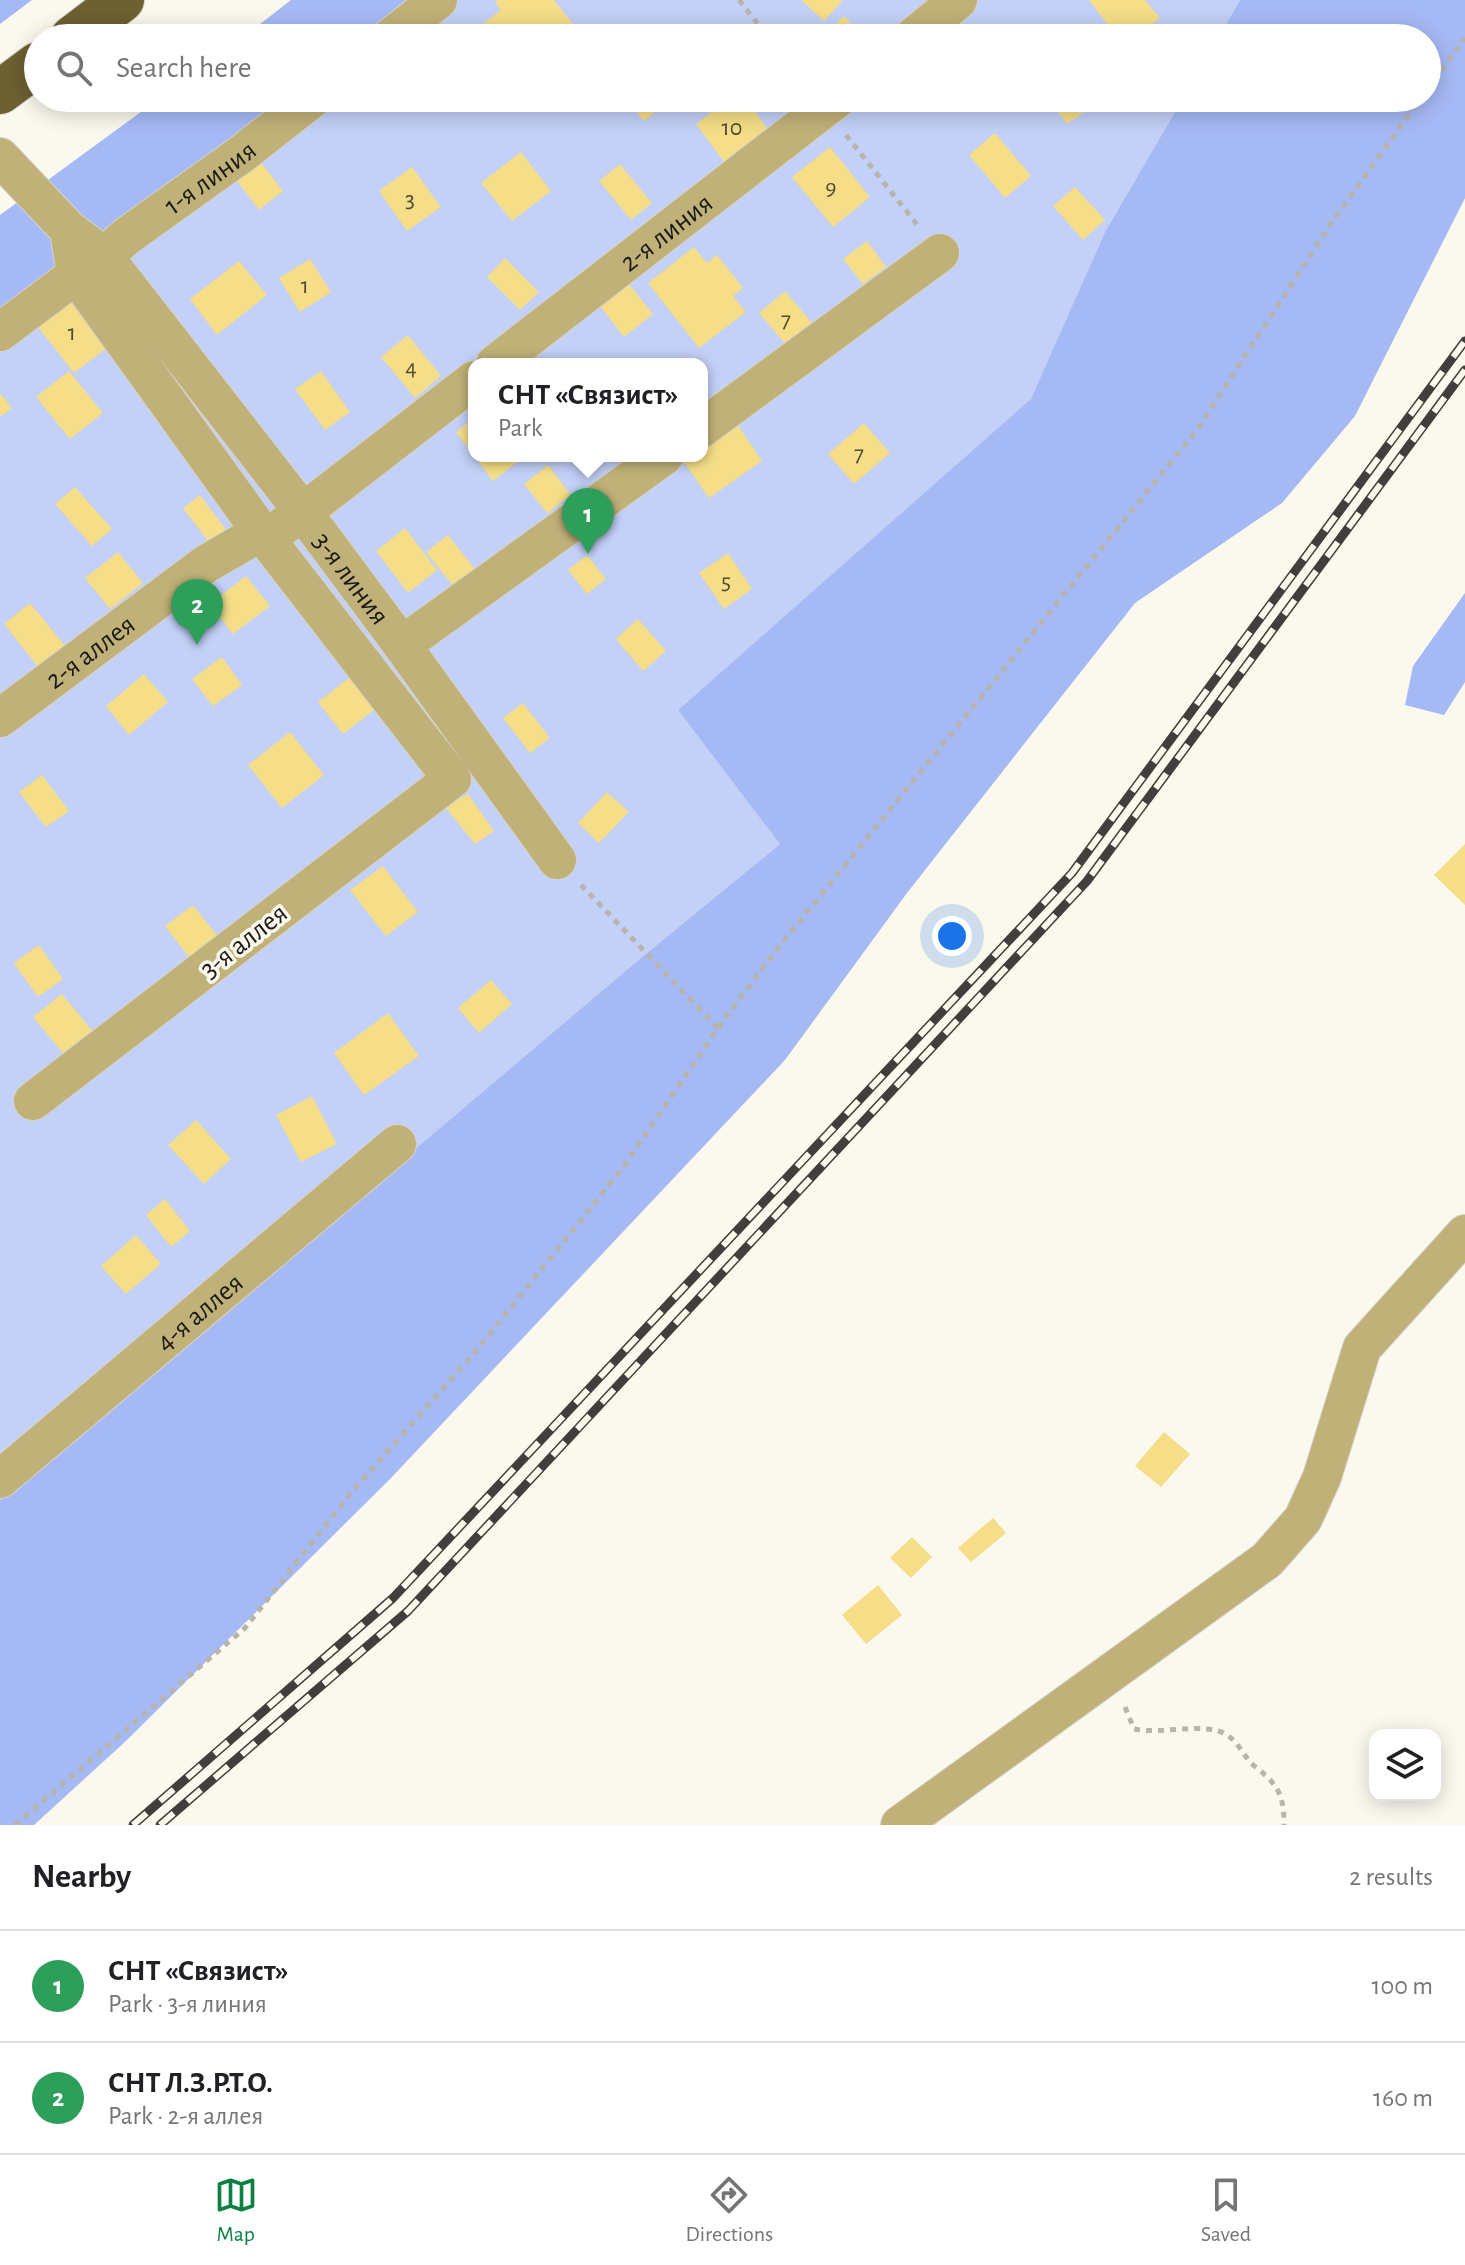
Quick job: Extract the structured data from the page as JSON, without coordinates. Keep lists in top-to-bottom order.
{
  "streets": {
    "street": [
      "1-я линия",
      "2-я линия",
      "3-я линия",
      "2-я аллея",
      "3-я аллея",
      "4-я аллея"
    ]
  },
  "crossings": [
    ["1-я линия", "3-я линия"],
    ["2-я аллея", "3-я аллея"]
  ],
  "house_numbers": [
    "10",
    "9",
    "3",
    "1",
    "7",
    "1",
    "4",
    "7",
    "5"
  ],
  "page": {
    "search": "Search here",
    "popup": ["СНТ «Связист»", "Park"],
    "pins": ["1", "2"],
    "heading": ["Nearby", "2 results"],
    "list": [
      {
        "mark": "1",
        "name": "СНТ «Связист»",
        "note": "Park · 3-я линия",
        "value": "100 m"
      },
      {
        "mark": "2",
        "name": "СНТ Л.З.Р.Т.О.",
        "note": "Park · 2-я аллея",
        "value": "160 m"
      }
    ],
    "nav": ["Map", "Directions", "Saved"]
  }
}
